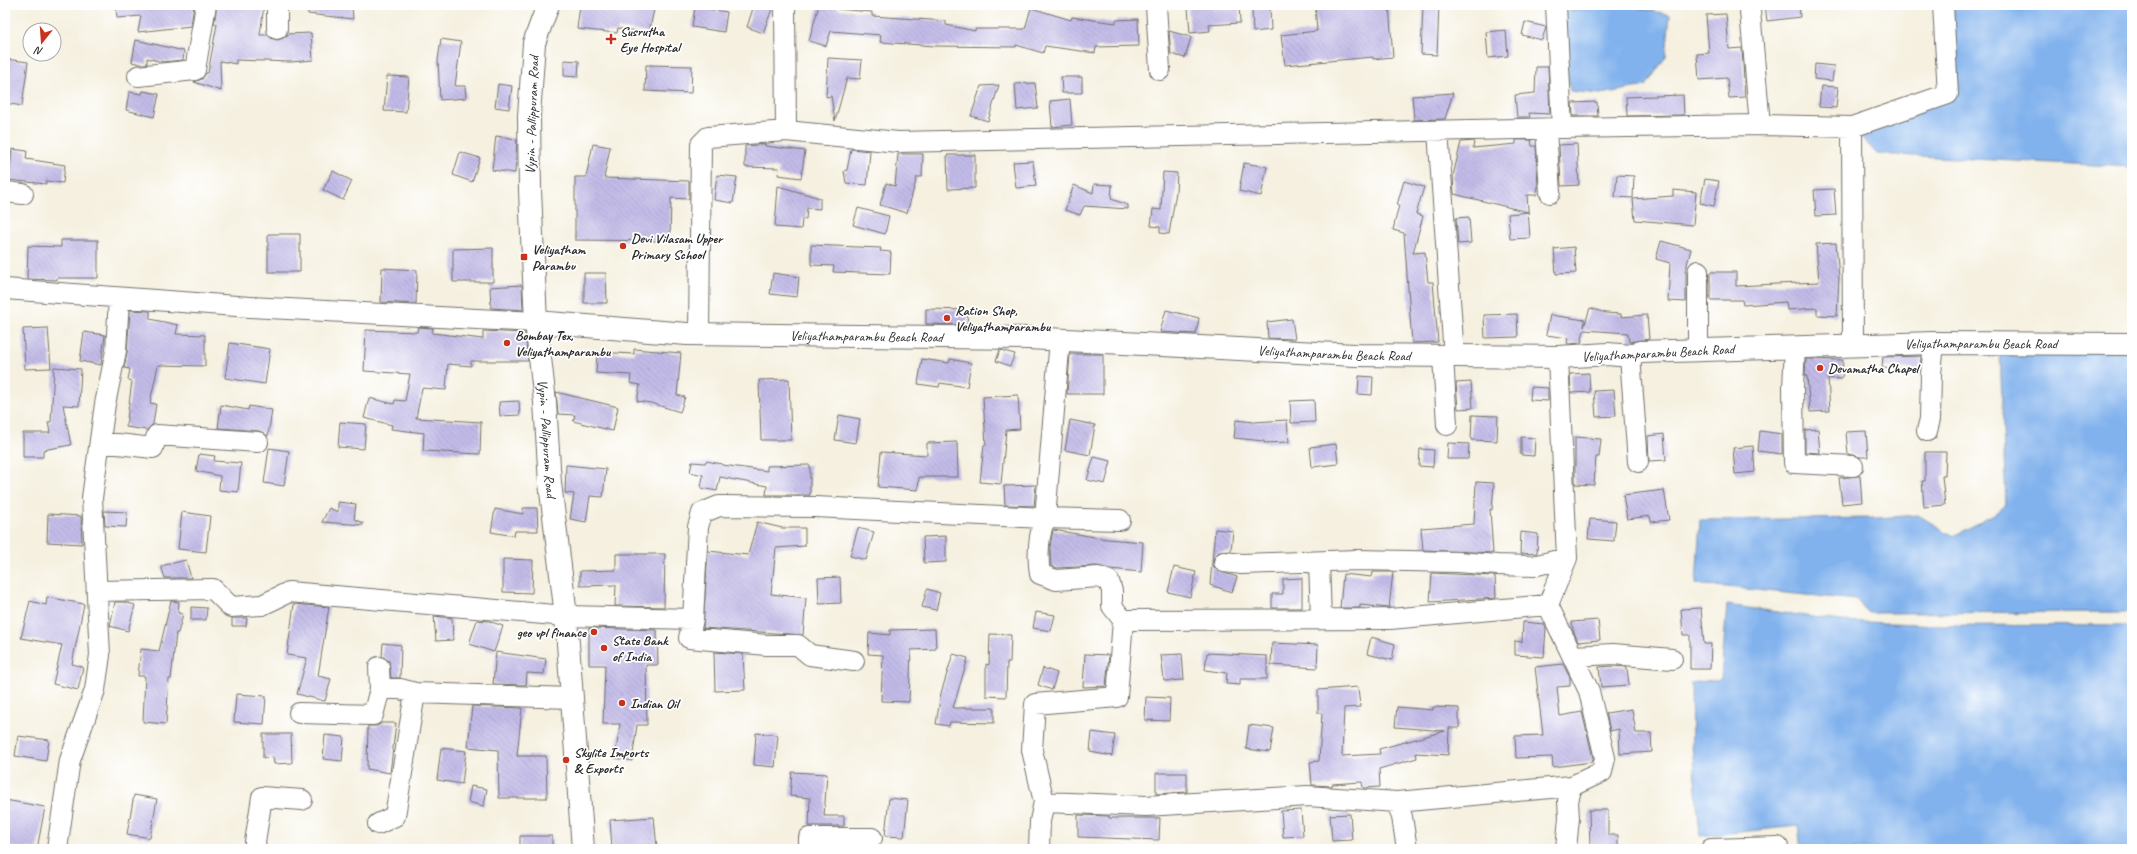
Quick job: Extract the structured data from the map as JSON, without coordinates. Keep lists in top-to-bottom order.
{
  "streets": {
    "main road": ["Vypin - Pallippuram Road", "Veliyathamparambu Beach Road"]
  },
  "crossings": [
    ["Vypin - Pallippuram Road", "Veliyathamparambu Beach Road"]
  ],
  "places": {
    "health": ["Susrutha Eye Hospital"],
    "other": [
      "Devi Vilasam Upper Primary School",
      "Ration Shop, Veliyathamparambu",
      "Bombay Tex, Veliyathamparambu",
      "Devamatha Chapel",
      "geo vpl finance",
      "State Bank of India",
      "Indian Oil",
      "Skylite Imports & Exports"
    ],
    "transit": ["Veliyatham Parambu"]
  },
  "north": "bottom"
}
